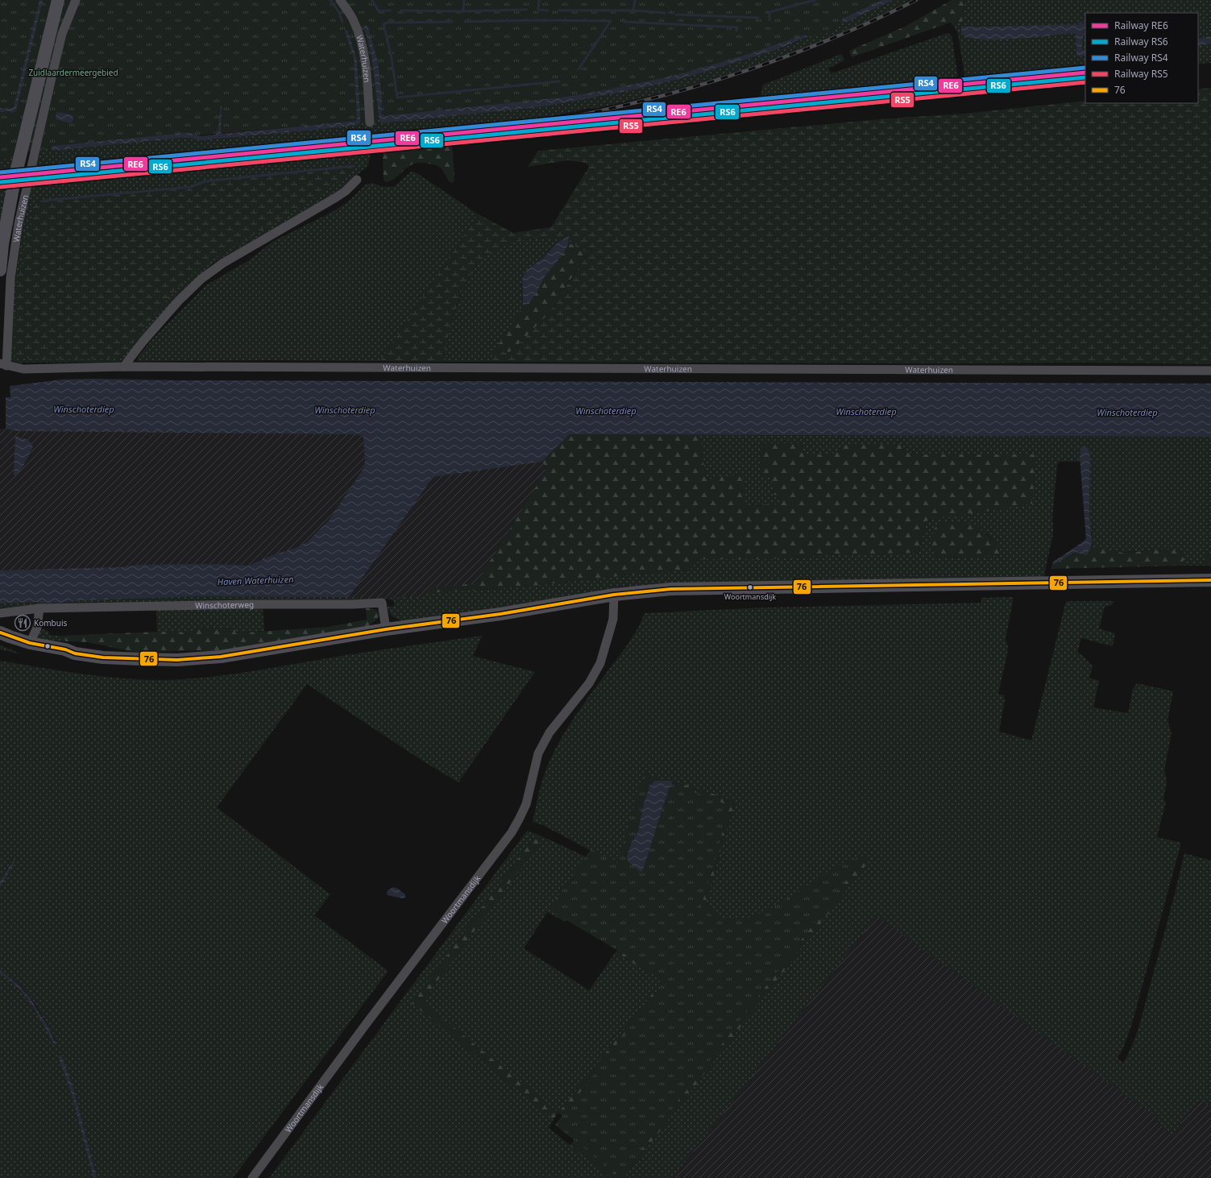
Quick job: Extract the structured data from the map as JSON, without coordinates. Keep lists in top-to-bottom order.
{
  "streets": {
    "main road": ["Waterhuizen"],
    "street": ["Winschoterweg", "Woortmansdijk"]
  },
  "water": ["Winschoterdiep", "Haven Waterhuizen"],
  "parks": ["Zuidlaardermeergebied"],
  "places": {
    "other": ["Woortmansdijk"],
    "restaurant": ["Kombuis"]
  },
  "lines": [
    "rail line RS4",
    "rail line RE6",
    "rail line RS6",
    "rail line RS5",
    "transit line 76"
  ],
  "legend": [
    "Railway RE6",
    "Railway RS6",
    "Railway RS4",
    "Railway RS5",
    "76"
  ]
}
